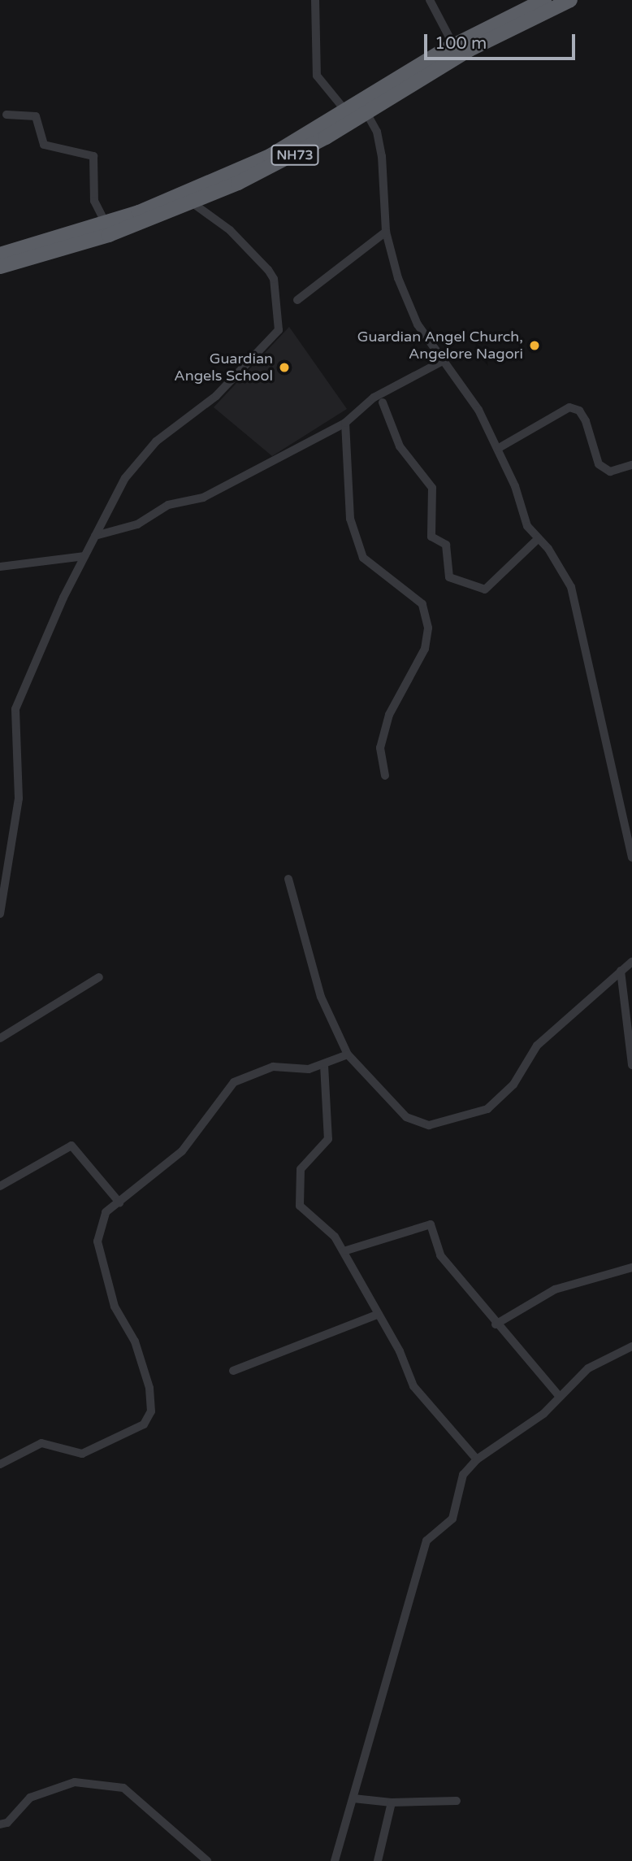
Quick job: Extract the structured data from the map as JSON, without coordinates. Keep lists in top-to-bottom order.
{
  "streets": {
    "highway": ["NH73"]
  },
  "places": ["Guardian Angel Church, Angelore Nagori", "Guardian Angels School"],
  "scale_bar": "100 m"
}
